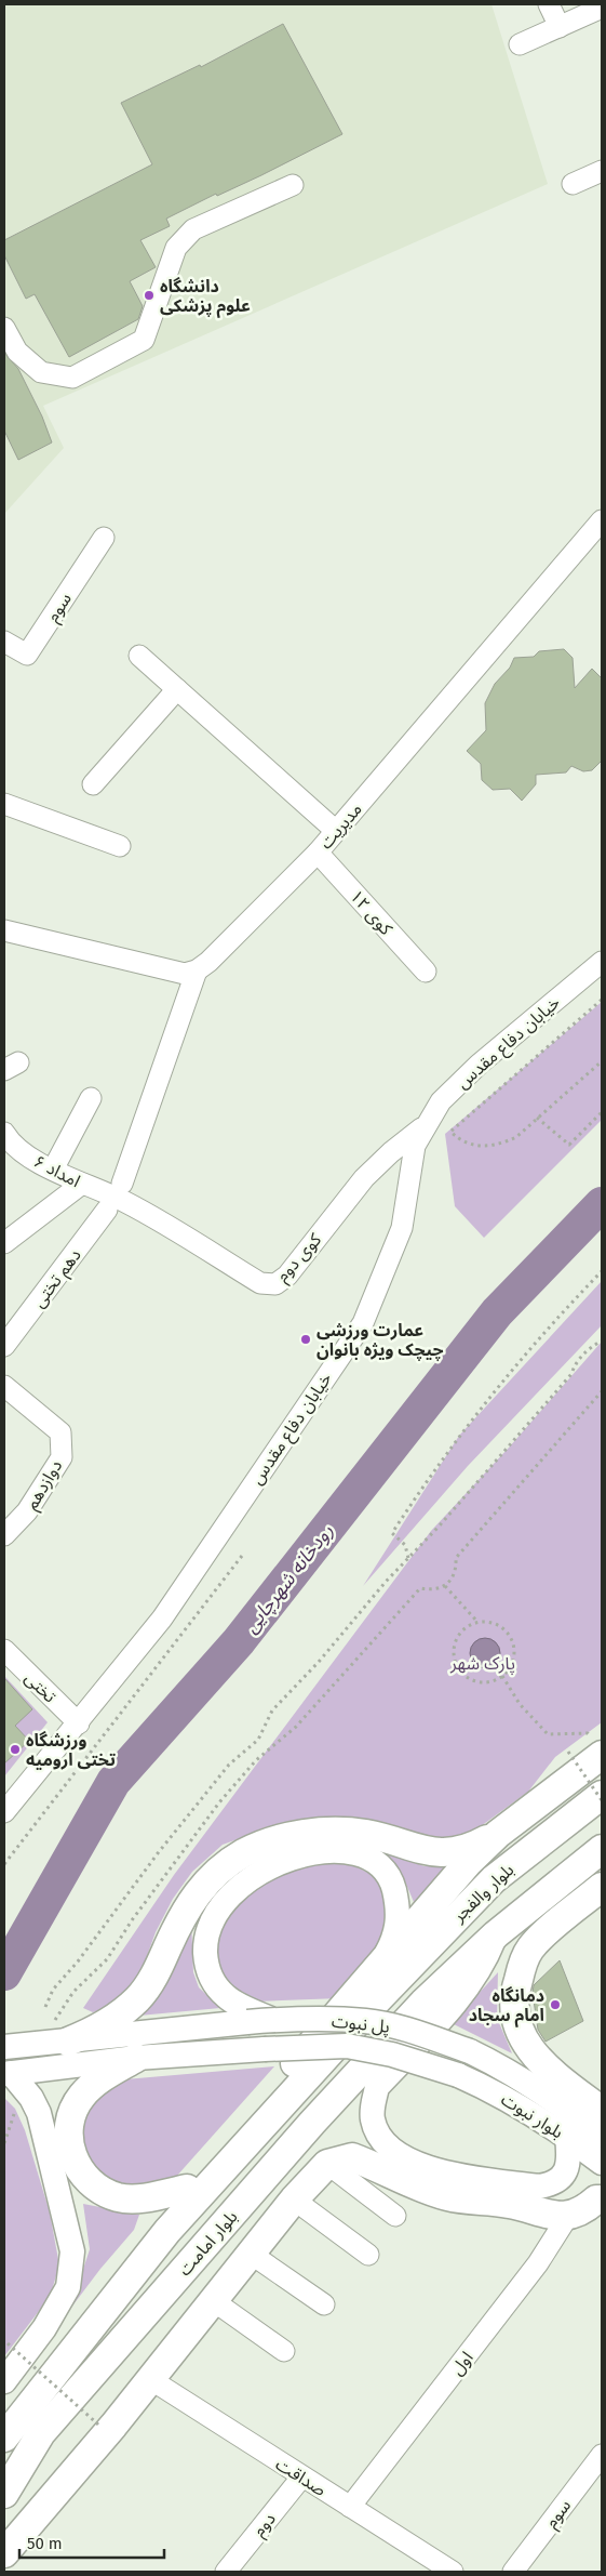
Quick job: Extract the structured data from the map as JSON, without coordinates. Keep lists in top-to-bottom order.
{
  "streets": {
    "highway": ["بلوار والفجر", "بلوار امامت"],
    "main road": ["پل نبوت", "بلوار نبوت"],
    "street": [
      "سوم",
      "مدیریت",
      "کوی ۱۲",
      "خیابان دفاع مقدس",
      "امداد ۶",
      "کوی دوم",
      "دهم تختی",
      "دوازدهم",
      "تختی",
      "اول",
      "صداقت",
      "دوم"
    ]
  },
  "crossings": [
    ["مدیریت", "کوی ۱۲"],
    ["مدیریت", "دهم تختی"],
    ["خیابان دفاع مقدس", "کوی دوم"],
    ["خیابان دفاع مقدس", "تختی"],
    ["امداد ۶", "کوی دوم"],
    ["امداد ۶", "دهم تختی"],
    ["کوی دوم", "دهم تختی"],
    ["بلوار والفجر", "بلوار امامت"],
    ["پل نبوت", "بلوار نبوت"],
    ["اول", "صداقت"],
    ["صداقت", "دوم"]
  ],
  "water": ["رودخانه شهرچایی"],
  "parks": ["پارک شهر"],
  "places": [
    "دانشگاه علوم پزشکی",
    "عمارت ورزشی چیچک ویژه بانوان",
    "ورزشگاه تختی ارومیه",
    "دمانگاه امام سجاد"
  ],
  "scale_bar": "50 m"
}
